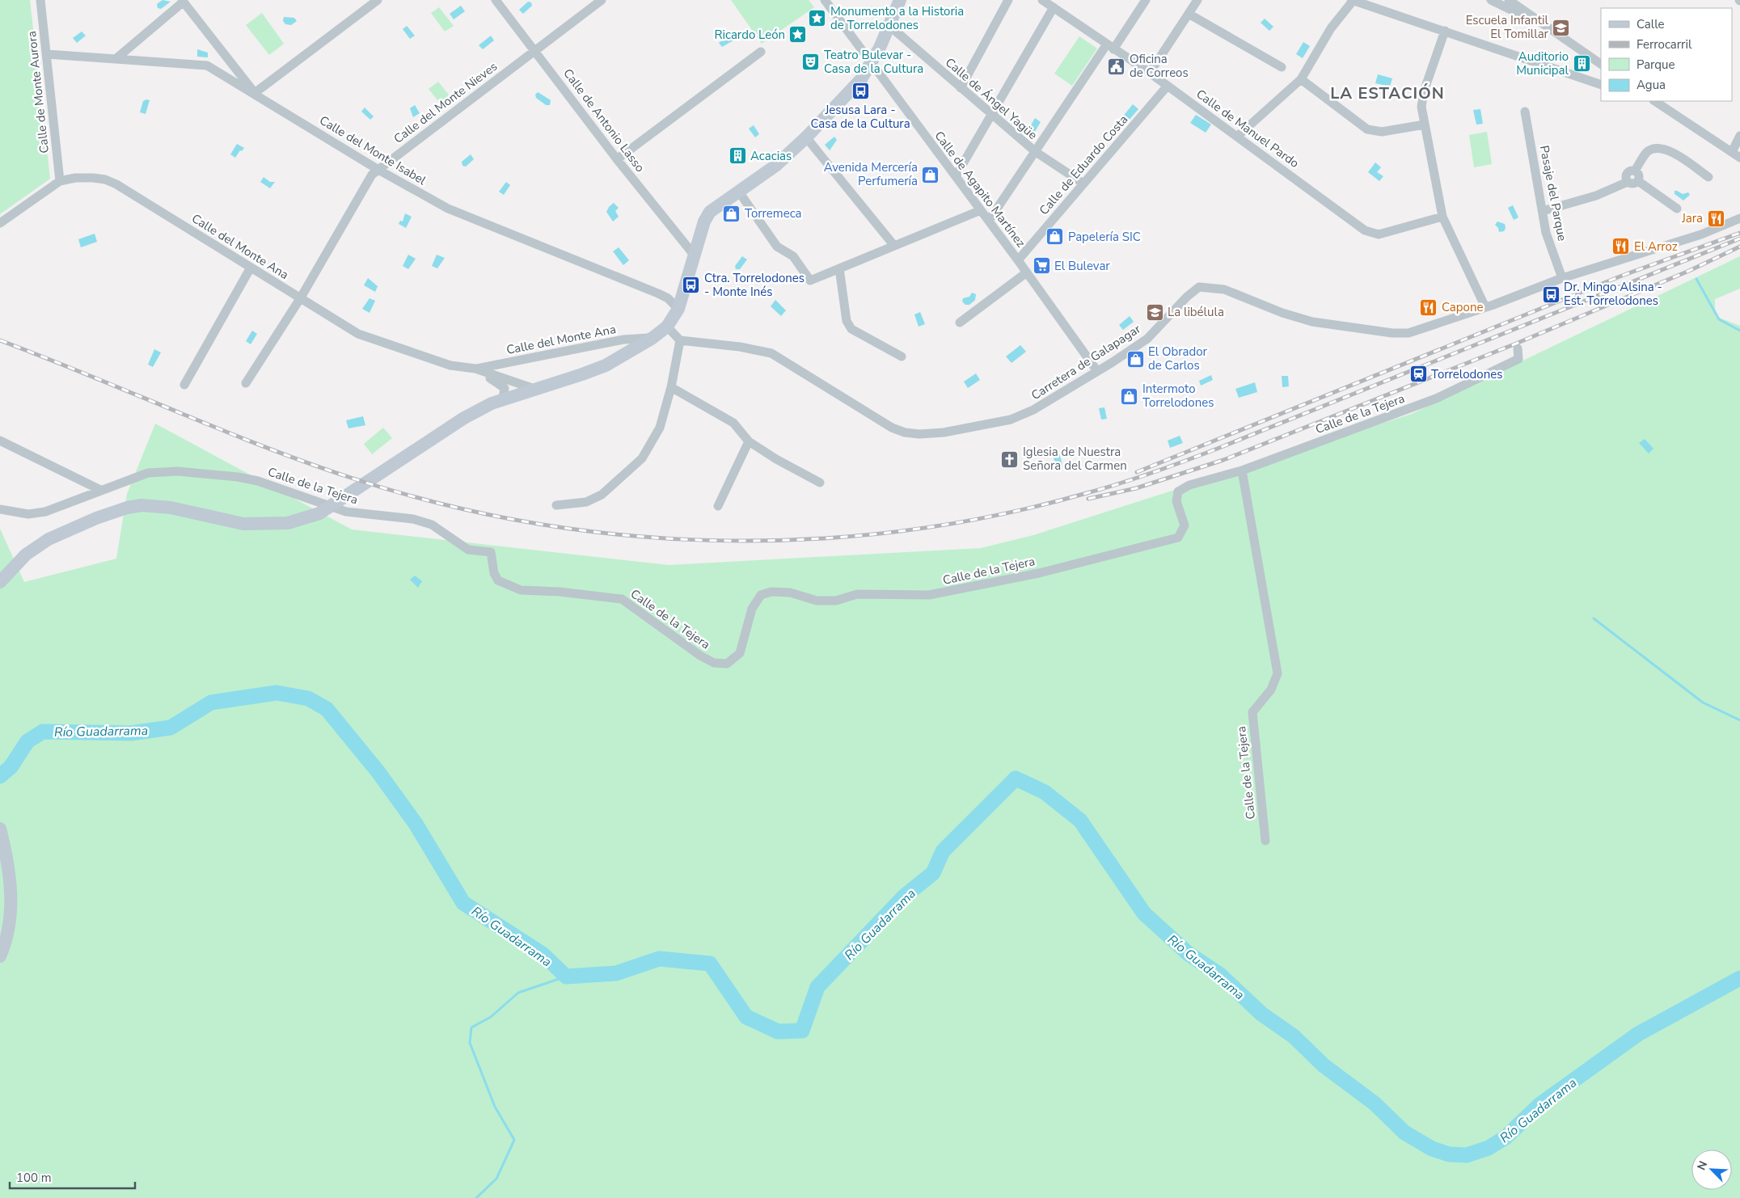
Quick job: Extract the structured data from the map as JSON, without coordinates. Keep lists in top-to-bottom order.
{
  "streets": {
    "street": [
      "Calle de Monte Aurora",
      "Calle de Ángel Yagüe",
      "Calle del Monte Nieves",
      "Calle de Antonio Lasso",
      "Calle de Manuel Pardo",
      "Calle del Monte Isabel",
      "Calle de Eduardo Costa",
      "Calle de Agapito Martínez",
      "Pasaje del Parque",
      "Calle del Monte Ana",
      "Carretera de Galapagar",
      "Calle de la Tejera"
    ]
  },
  "crossings": [
    ["Calle de Monte Aurora", "Calle del Monte Isabel"],
    ["Calle de Monte Aurora", "Calle del Monte Ana"],
    ["Calle de Ángel Yagüe", "Calle de Eduardo Costa"],
    ["Calle del Monte Nieves", "Calle de Antonio Lasso"],
    ["Calle del Monte Nieves", "Calle del Monte Isabel"],
    ["Calle del Monte Nieves", "Calle del Monte Ana"],
    ["Calle de Manuel Pardo", "Calle de Eduardo Costa"],
    ["Calle de Eduardo Costa", "Calle de Agapito Martínez"],
    ["Calle de Agapito Martínez", "Carretera de Galapagar"]
  ],
  "districts": ["LA ESTACIÓN"],
  "water": ["Río Guadarrama"],
  "places": {
    "place": ["Monumento a la Historia de Torrelodones", "Ricardo León"],
    "school or university": ["Escuela Infantil El Tomillar", "La libélula"],
    "theatre": ["Teatro Bulevar - Casa de la Cultura"],
    "building": ["Auditorio Municipal", "Acacias"],
    "public building": ["Oficina de Correos"],
    "bus stop": ["Jesusa Lara - Casa de la Cultura", "Ctra. Torrelodones - Monte Inés", "Dr. Mingo Alsina - Est. Torrelodones"],
    "shop": [
      "Avenida Mercería Perfumería",
      "Torremeca",
      "Papelería SIC",
      "El Obrador de Carlos",
      "Intermoto Torrelodones"
    ],
    "restaurant": ["Jara", "El Arroz", "Capone"],
    "supermarket": ["El Bulevar"],
    "station": ["Torrelodones"],
    "church": ["Iglesia de Nuestra Señora del Carmen"]
  },
  "legend": [
    "Calle",
    "Ferrocarril",
    "Parque",
    "Agua"
  ],
  "scale_bar": "100 m",
  "north": "top left"
}
